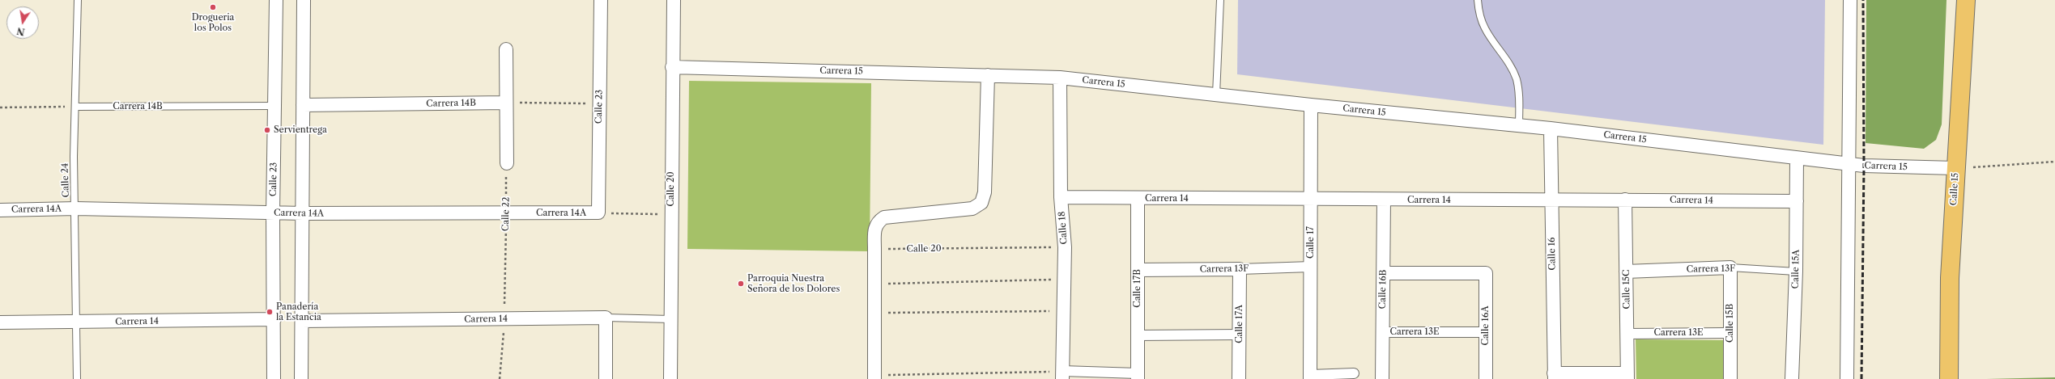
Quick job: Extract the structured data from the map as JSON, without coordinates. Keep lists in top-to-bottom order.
{
  "streets": {
    "main road": ["Calle 15"],
    "street": [
      "Carrera 15",
      "Carrera 14B",
      "Calle 23",
      "Calle 20",
      "Carrera 14",
      "Carrera 14A",
      "Calle 18",
      "Calle 17",
      "Calle 16",
      "Carrera 13F",
      "Calle 15A",
      "Calle 17B",
      "Calle 16B",
      "Calle 15C",
      "Calle 15B",
      "Calle 17A",
      "Calle 16A",
      "Carrera 13E"
    ],
    "lane": ["Calle 24"],
    "path": ["Calle 22"]
  },
  "crossings": [
    ["Carrera 15", "Calle 20"],
    ["Carrera 15", "Calle 15"],
    ["Carrera 15", "Calle 18"],
    ["Carrera 15", "Calle 17"],
    ["Carrera 15", "Calle 16"],
    ["Carrera 15", "Calle 15A"],
    ["Carrera 14B", "Calle 23"],
    ["Carrera 14B", "Calle 24"],
    ["Calle 23", "Carrera 14"],
    ["Calle 23", "Carrera 14A"],
    ["Calle 24", "Carrera 14"],
    ["Calle 24", "Carrera 14A"],
    ["Calle 20", "Carrera 14"],
    ["Calle 20", "Calle 18"],
    ["Carrera 14", "Calle 22"],
    ["Carrera 14", "Calle 18"],
    ["Carrera 14", "Calle 17"],
    ["Carrera 14", "Calle 16"],
    ["Carrera 14", "Calle 15A"],
    ["Carrera 14", "Calle 17B"],
    ["Carrera 14", "Calle 16B"],
    ["Carrera 14", "Calle 15C"],
    ["Carrera 14A", "Calle 22"],
    ["Calle 17", "Carrera 13F"],
    ["Carrera 13F", "Calle 15A"],
    ["Carrera 13F", "Calle 17B"],
    ["Carrera 13F", "Calle 15C"],
    ["Carrera 13F", "Calle 15B"],
    ["Carrera 13F", "Calle 17A"],
    ["Calle 16B", "Calle 16A"],
    ["Calle 16B", "Carrera 13E"],
    ["Calle 15C", "Carrera 13E"],
    ["Calle 15B", "Carrera 13E"],
    ["Calle 16A", "Carrera 13E"]
  ],
  "places": [
    "Drogueria los Polos",
    "Servientrega",
    "Parroquia Nuestra Señora de los Dolores",
    "Panadería la Estancia"
  ],
  "north": "bottom"
}
